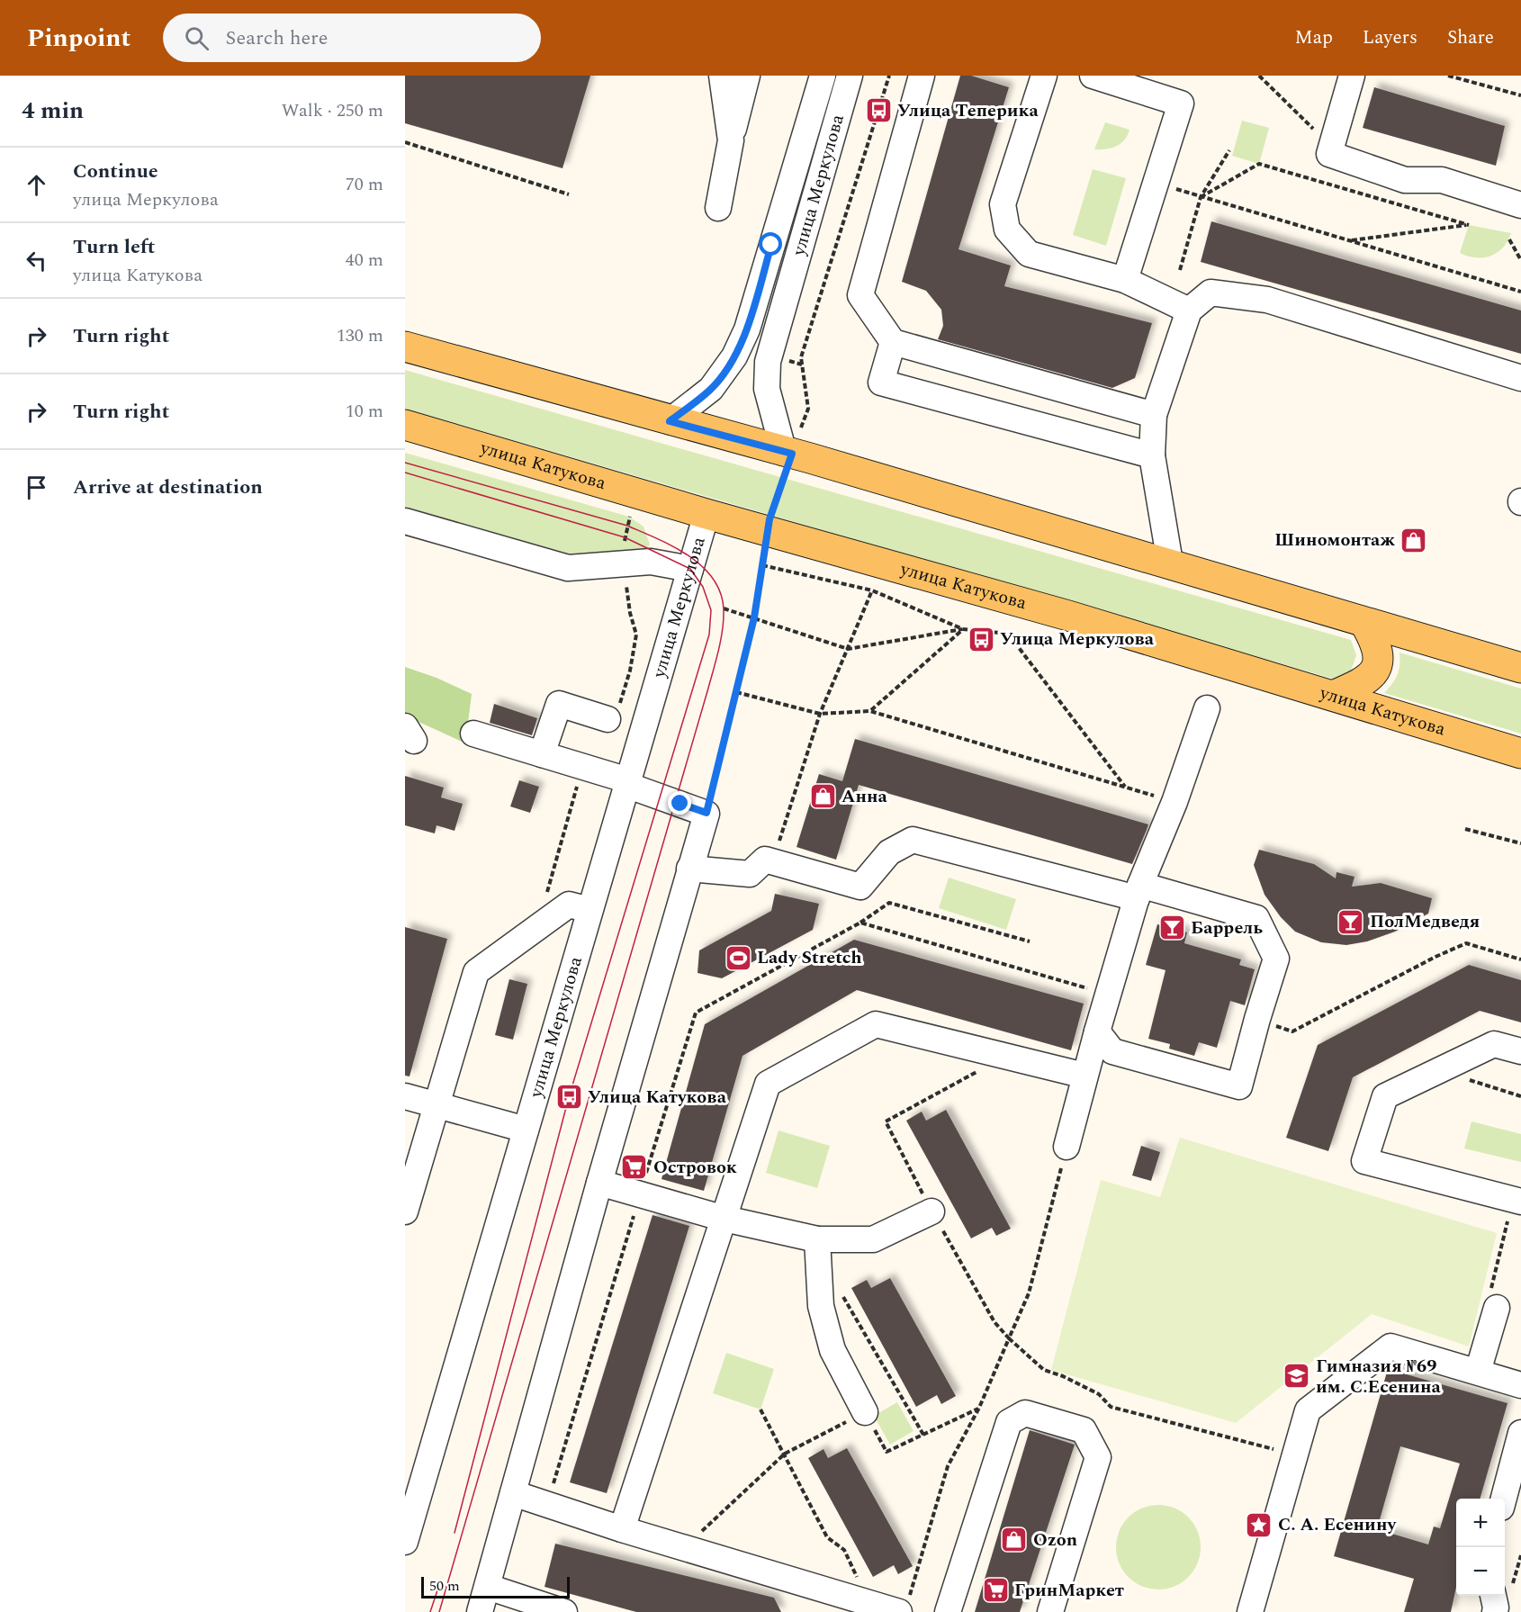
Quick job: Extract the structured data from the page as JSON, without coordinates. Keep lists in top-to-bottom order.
{
  "streets": {
    "main road": ["улица Катукова"],
    "street": ["улица Меркулова"]
  },
  "crossings": [
    ["улица Меркулова", "улица Катукова"]
  ],
  "places": {
    "bus stop": ["Улица Теперика", "Улица Меркулова", "Улица Катукова"],
    "shop": ["Шиномонтаж", "Анна", "Ozon"],
    "bar": ["ПолМедведя", "Баррель"],
    "sports": ["Lady Stretch"],
    "supermarket": ["Островок", "ГринМаркет"],
    "school or university": ["Гимназия №69 им. С.Есенина"],
    "place": ["С. А. Есенину"]
  },
  "scale_bar": "50 m",
  "page": {
    "header": "Pinpoint",
    "search": "Search here",
    "nav": ["Map", "Layers", "Share"],
    "heading": ["4 min", "Walk · 250 m"],
    "list": [
      ["Continue", "улица Меркулова", "70 m"],
      ["Turn left", "улица Катукова", "40 m"],
      ["Turn right", "130 m"],
      ["Turn right", "10 m"],
      "Arrive at destination"
    ],
    "map_buttons": ["+", "−"],
    "scale": "50 m"
  }
}
